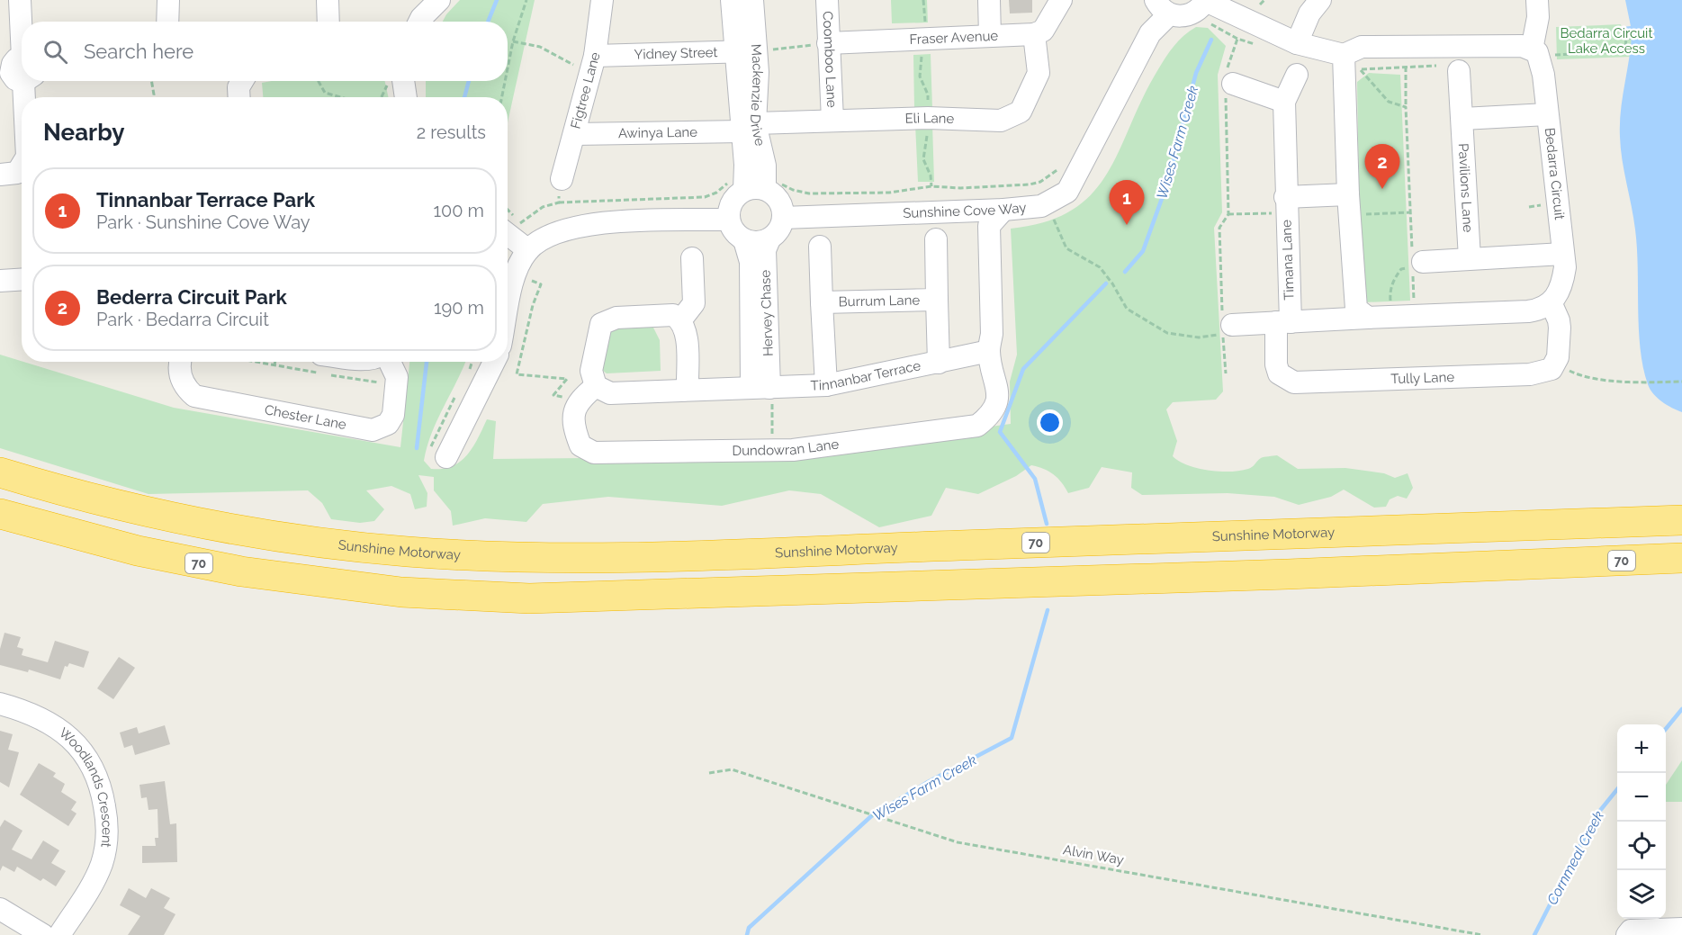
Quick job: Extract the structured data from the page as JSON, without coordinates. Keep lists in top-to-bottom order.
{
  "streets": {
    "highway": ["Sunshine Motorway", "70"],
    "street": [
      "Fraser Avenue",
      "Yidney Street",
      "Coomboo Lane",
      "Figtree Lane",
      "Mackenzie Drive",
      "Eli Lane",
      "Awinya Lane",
      "Bedarra Circuit",
      "Pavilions Lane",
      "Sunshine Cove Way",
      "Timana Lane",
      "Burrum Lane",
      "Hervey Chase",
      "Tinnanbar Terrace",
      "Tully Lane",
      "Chester Lane",
      "Dundowran Lane",
      "Woodlands Crescent"
    ],
    "path": ["Alvin Way"]
  },
  "crossings": [
    ["Fraser Avenue", "Coomboo Lane"],
    ["Fraser Avenue", "Eli Lane"],
    ["Yidney Street", "Figtree Lane"],
    ["Yidney Street", "Mackenzie Drive"],
    ["Coomboo Lane", "Eli Lane"],
    ["Figtree Lane", "Awinya Lane"],
    ["Mackenzie Drive", "Eli Lane"],
    ["Mackenzie Drive", "Awinya Lane"],
    ["Mackenzie Drive", "Sunshine Cove Way"],
    ["Mackenzie Drive", "Hervey Chase"],
    ["Eli Lane", "Awinya Lane"],
    ["Sunshine Cove Way", "Hervey Chase"],
    ["Timana Lane", "Tully Lane"],
    ["Burrum Lane", "Tinnanbar Terrace"],
    ["Hervey Chase", "Tinnanbar Terrace"],
    ["Tinnanbar Terrace", "Dundowran Lane"]
  ],
  "water": ["Wises Farm Creek", "Cornmeal Creek"],
  "parks": ["Bedarra Circuit Lake Access"],
  "page": {
    "search": "Search here",
    "heading": ["Nearby", "2 results"],
    "pins": ["2", "1"],
    "list": [
      {
        "mark": "1",
        "name": "Tinnanbar Terrace Park",
        "note": "Park · Sunshine Cove Way",
        "value": "100 m"
      },
      {
        "mark": "2",
        "name": "Bederra Circuit Park",
        "note": "Park · Bedarra Circuit",
        "value": "190 m"
      }
    ],
    "map_buttons": ["+", "−"]
  }
}
